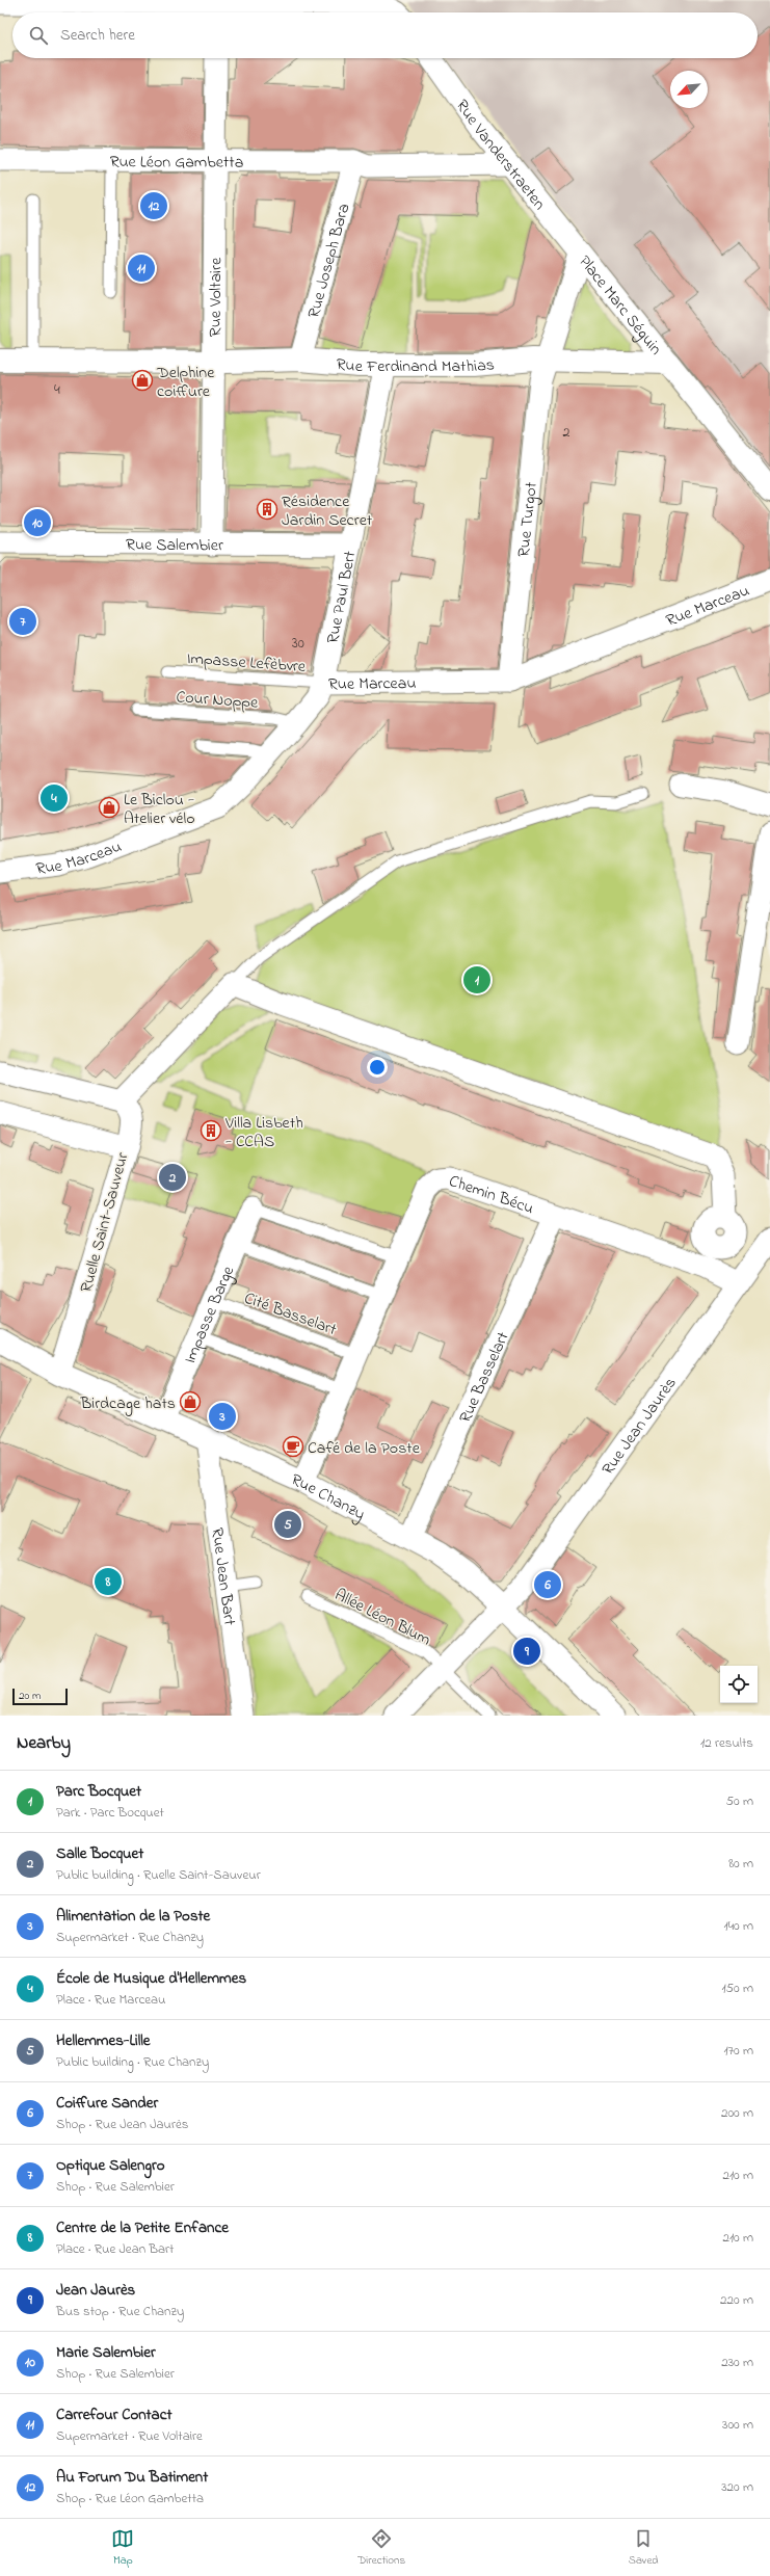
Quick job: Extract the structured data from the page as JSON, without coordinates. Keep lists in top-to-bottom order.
{
  "streets": {
    "street": [
      "Rue Vanderstraeten",
      "Rue Léon Gambetta",
      "Rue Joseph Bara",
      "Rue Voltaire",
      "Place Marc Séguin",
      "Rue Ferdinand Mathias",
      "Rue Turgot",
      "Rue Salembier",
      "Rue Paul Bert",
      "Rue Marceau",
      "Chemin Bécu",
      "Ruelle Saint-Sauveur",
      "Impasse Barge",
      "Rue Basselart",
      "Rue Jean Jaurès",
      "Rue Chanzy",
      "Rue Jean Bart"
    ],
    "lane": [
      "Impasse Lefèbvre",
      "Cour Noppe",
      "Cité Basselart",
      "Allée Léon Blum"
    ]
  },
  "crossings": [
    ["Rue Vanderstraeten", "Rue Léon Gambetta"],
    ["Rue Vanderstraeten", "Place Marc Séguin"],
    ["Rue Léon Gambetta", "Rue Joseph Bara"],
    ["Rue Léon Gambetta", "Rue Voltaire"],
    ["Rue Joseph Bara", "Rue Ferdinand Mathias"],
    ["Rue Voltaire", "Rue Ferdinand Mathias"],
    ["Rue Voltaire", "Rue Salembier"],
    ["Place Marc Séguin", "Rue Ferdinand Mathias"],
    ["Place Marc Séguin", "Rue Turgot"],
    ["Rue Ferdinand Mathias", "Rue Turgot"],
    ["Rue Ferdinand Mathias", "Rue Paul Bert"],
    ["Rue Turgot", "Rue Marceau"],
    ["Rue Salembier", "Rue Paul Bert"],
    ["Rue Paul Bert", "Rue Marceau"],
    ["Rue Paul Bert", "Impasse Lefèbvre"],
    ["Rue Marceau", "Impasse Lefèbvre"],
    ["Rue Marceau", "Cour Noppe"],
    ["Chemin Bécu", "Cité Basselart"],
    ["Chemin Bécu", "Rue Basselart"],
    ["Chemin Bécu", "Rue Jean Jaurès"],
    ["Chemin Bécu", "Rue Chanzy"],
    ["Ruelle Saint-Sauveur", "Rue Chanzy"],
    ["Cité Basselart", "Impasse Barge"],
    ["Impasse Barge", "Rue Chanzy"],
    ["Rue Basselart", "Rue Chanzy"],
    ["Rue Jean Jaurès", "Rue Chanzy"],
    ["Rue Jean Jaurès", "Allée Léon Blum"],
    ["Rue Chanzy", "Rue Jean Bart"]
  ],
  "places": {
    "shop": ["Delphine coiffure", "Le Biclou - Atelier vélo", "Birdcage hats"],
    "building": ["Résidence Jardin Secret", "Villa Lisbeth - CCAS"],
    "cafe": ["Café de la Poste"]
  },
  "house_numbers": ["4", "2", "30"],
  "scale_bar": "20 m",
  "north": "bottom left",
  "page": {
    "search": "Search here",
    "pins": [
      "12",
      "11",
      "10",
      "7",
      "4",
      "1",
      "2",
      "3",
      "5",
      "8",
      "6",
      "9"
    ],
    "scale": "20 m",
    "heading": ["Nearby", "12 results"],
    "list": [
      {
        "mark": "1",
        "name": "Parc Bocquet",
        "note": "Park · Parc Bocquet",
        "value": "50 m"
      },
      {
        "mark": "2",
        "name": "Salle Bocquet",
        "note": "Public building · Ruelle Saint-Sauveur",
        "value": "80 m"
      },
      {
        "mark": "3",
        "name": "Alimentation de la Poste",
        "note": "Supermarket · Rue Chanzy",
        "value": "140 m"
      },
      {
        "mark": "4",
        "name": "École de Musique d'Hellemmes",
        "note": "Place · Rue Marceau",
        "value": "150 m"
      },
      {
        "mark": "5",
        "name": "Hellemmes-Lille",
        "note": "Public building · Rue Chanzy",
        "value": "170 m"
      },
      {
        "mark": "6",
        "name": "Coiffure Sander",
        "note": "Shop · Rue Jean Jaurès",
        "value": "200 m"
      },
      {
        "mark": "7",
        "name": "Optique Salengro",
        "note": "Shop · Rue Salembier",
        "value": "210 m"
      },
      {
        "mark": "8",
        "name": "Centre de la Petite Enfance",
        "note": "Place · Rue Jean Bart",
        "value": "210 m"
      },
      {
        "mark": "9",
        "name": "Jean Jaurès",
        "note": "Bus stop · Rue Chanzy",
        "value": "220 m"
      },
      {
        "mark": "10",
        "name": "Marie Salembier",
        "note": "Shop · Rue Salembier",
        "value": "230 m"
      },
      {
        "mark": "11",
        "name": "Carrefour Contact",
        "note": "Supermarket · Rue Voltaire",
        "value": "300 m"
      },
      {
        "mark": "12",
        "name": "Au Forum Du Batiment",
        "note": "Shop · Rue Léon Gambetta",
        "value": "320 m"
      }
    ],
    "nav": ["Map", "Directions", "Saved"]
  }
}
